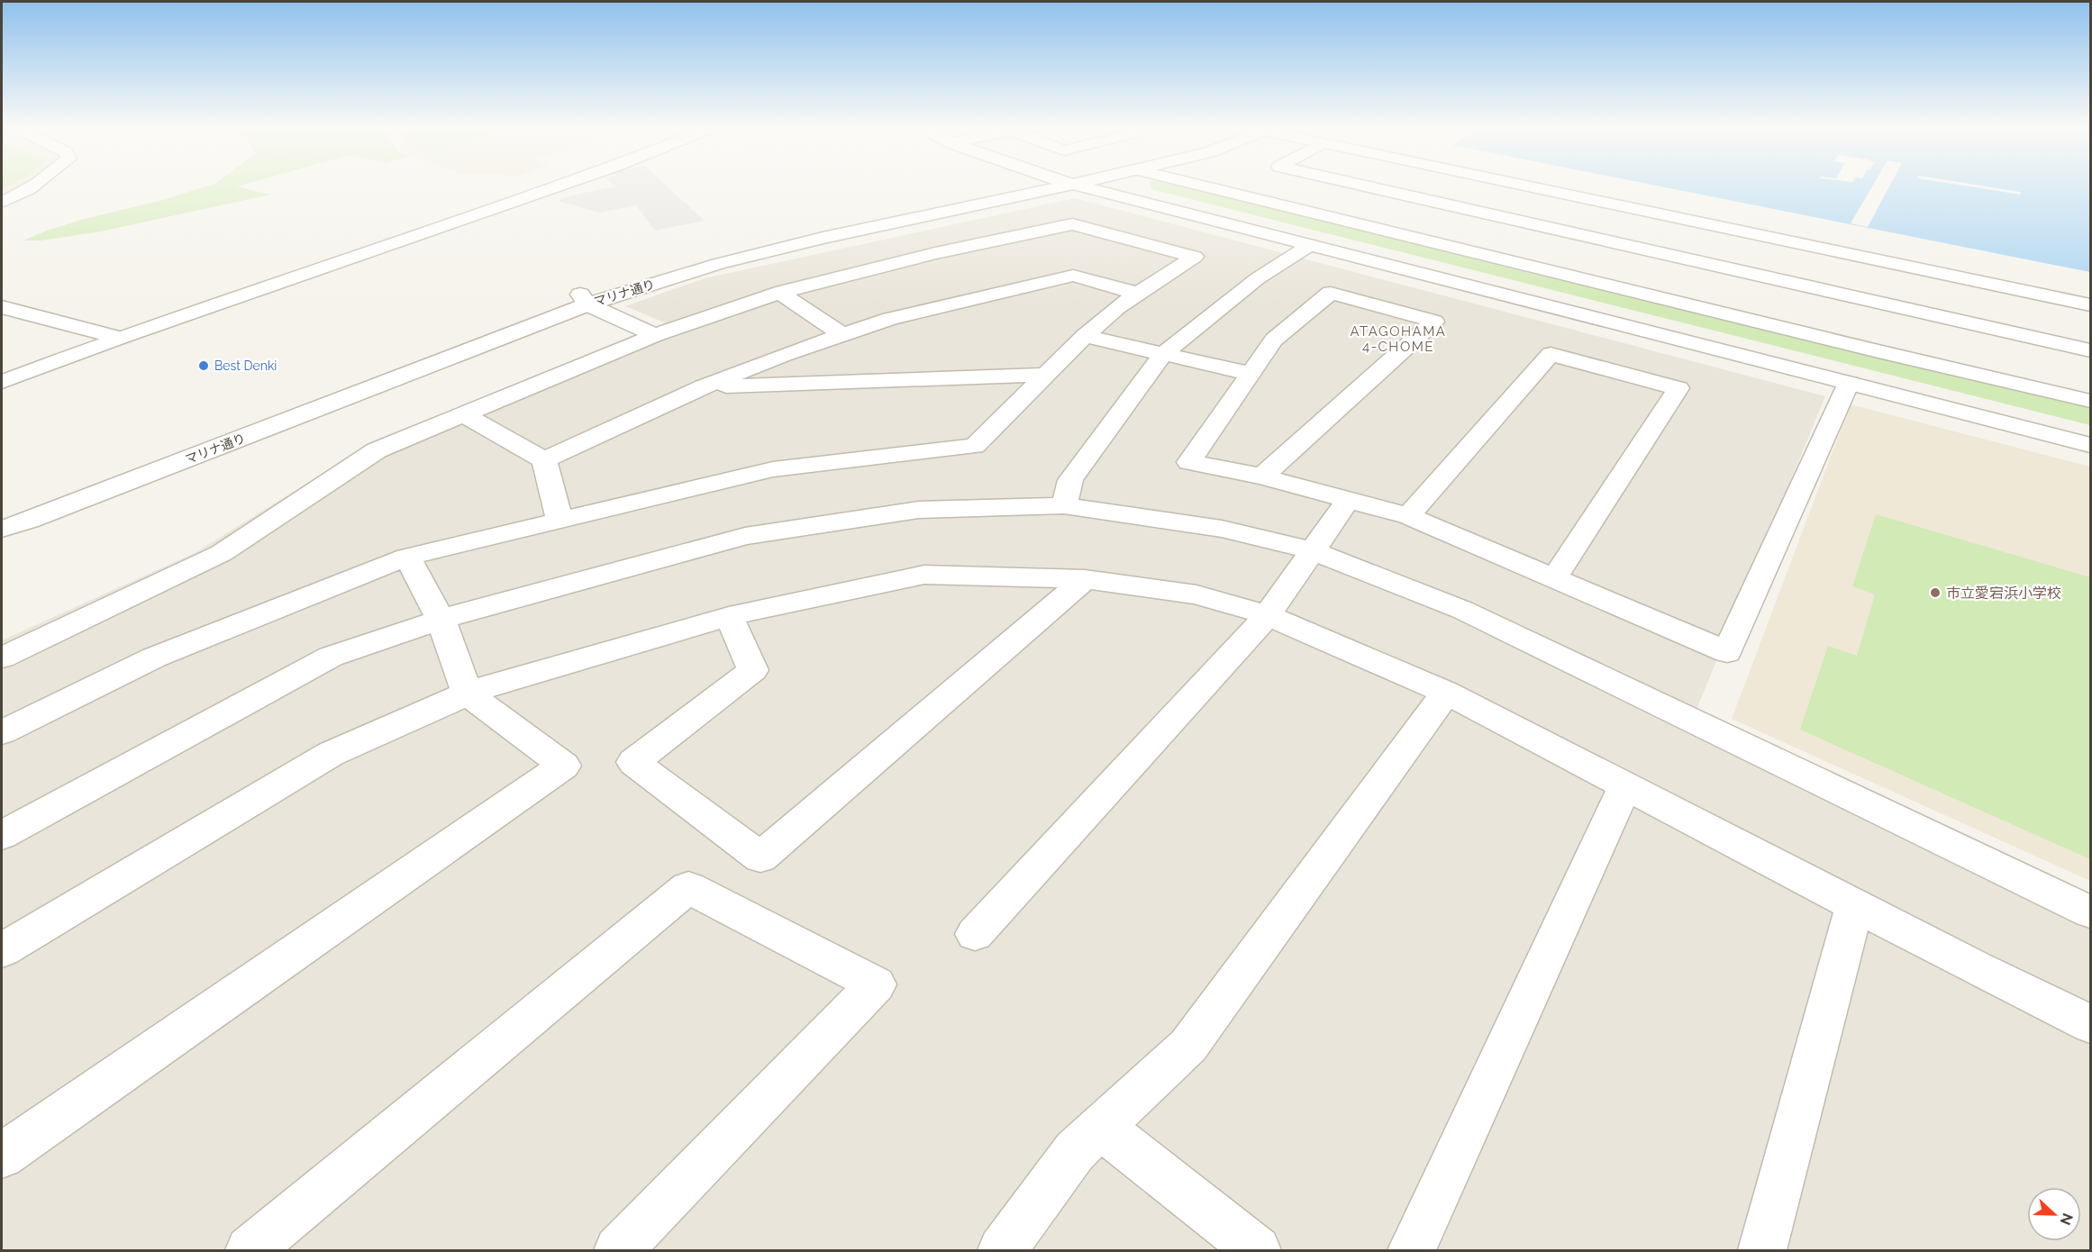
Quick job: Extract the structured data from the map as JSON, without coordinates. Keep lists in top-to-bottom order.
{
  "streets": {
    "street": ["マリナ通り"]
  },
  "districts": ["ATAGOHAMA 4-CHOME"],
  "places": ["Best Denki", "市立愛宕浜小学校"],
  "north": "right"
}
